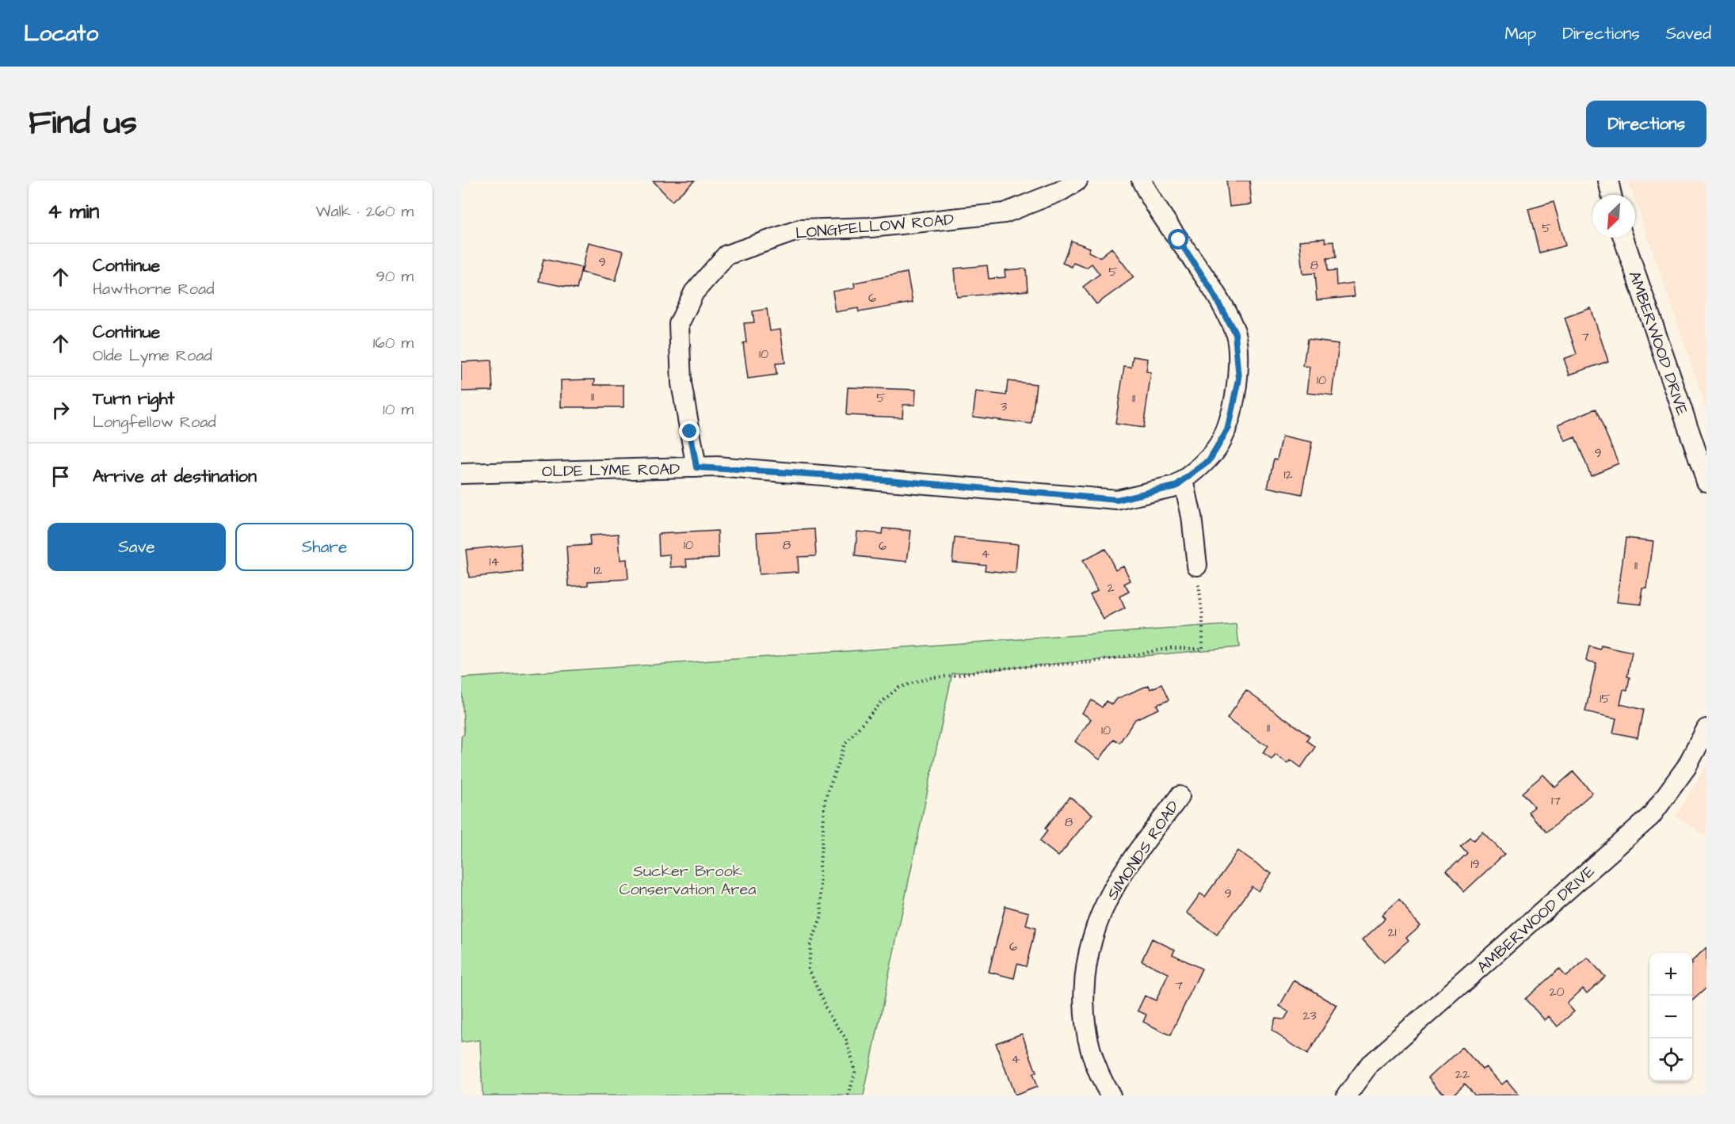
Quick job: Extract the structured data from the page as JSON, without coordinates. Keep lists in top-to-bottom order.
{
  "streets": {
    "street": [
      "LONGFELLOW ROAD",
      "AMBERWOOD DRIVE",
      "OLDE LYME ROAD",
      "SIMONDS ROAD"
    ]
  },
  "crossings": [
    ["LONGFELLOW ROAD", "OLDE LYME ROAD"]
  ],
  "parks": ["Sucker Brook Conservation Area"],
  "house_numbers": [
    "5",
    "9",
    "8",
    "5",
    "6",
    "7",
    "10",
    "10",
    "11",
    "5",
    "11",
    "3",
    "9",
    "12",
    "10",
    "8",
    "6",
    "4",
    "14",
    "11",
    "12",
    "2",
    "15",
    "11",
    "10",
    "17",
    "8",
    "19",
    "9",
    "21",
    "6",
    "7",
    "20",
    "23",
    "4",
    "22"
  ],
  "north": "bottom left",
  "page": {
    "header": "Locato",
    "nav": ["Map", "Directions", "Saved"],
    "title": "Find us",
    "buttons": [
      "Directions",
      ["Save", "Share"]
    ],
    "heading": ["4 min", "Walk · 260 m"],
    "list": [
      ["Continue", "Hawthorne Road", "90 m"],
      ["Continue", "Olde Lyme Road", "160 m"],
      ["Turn right", "Longfellow Road", "10 m"],
      "Arrive at destination"
    ],
    "map_buttons": ["+", "−"]
  }
}
